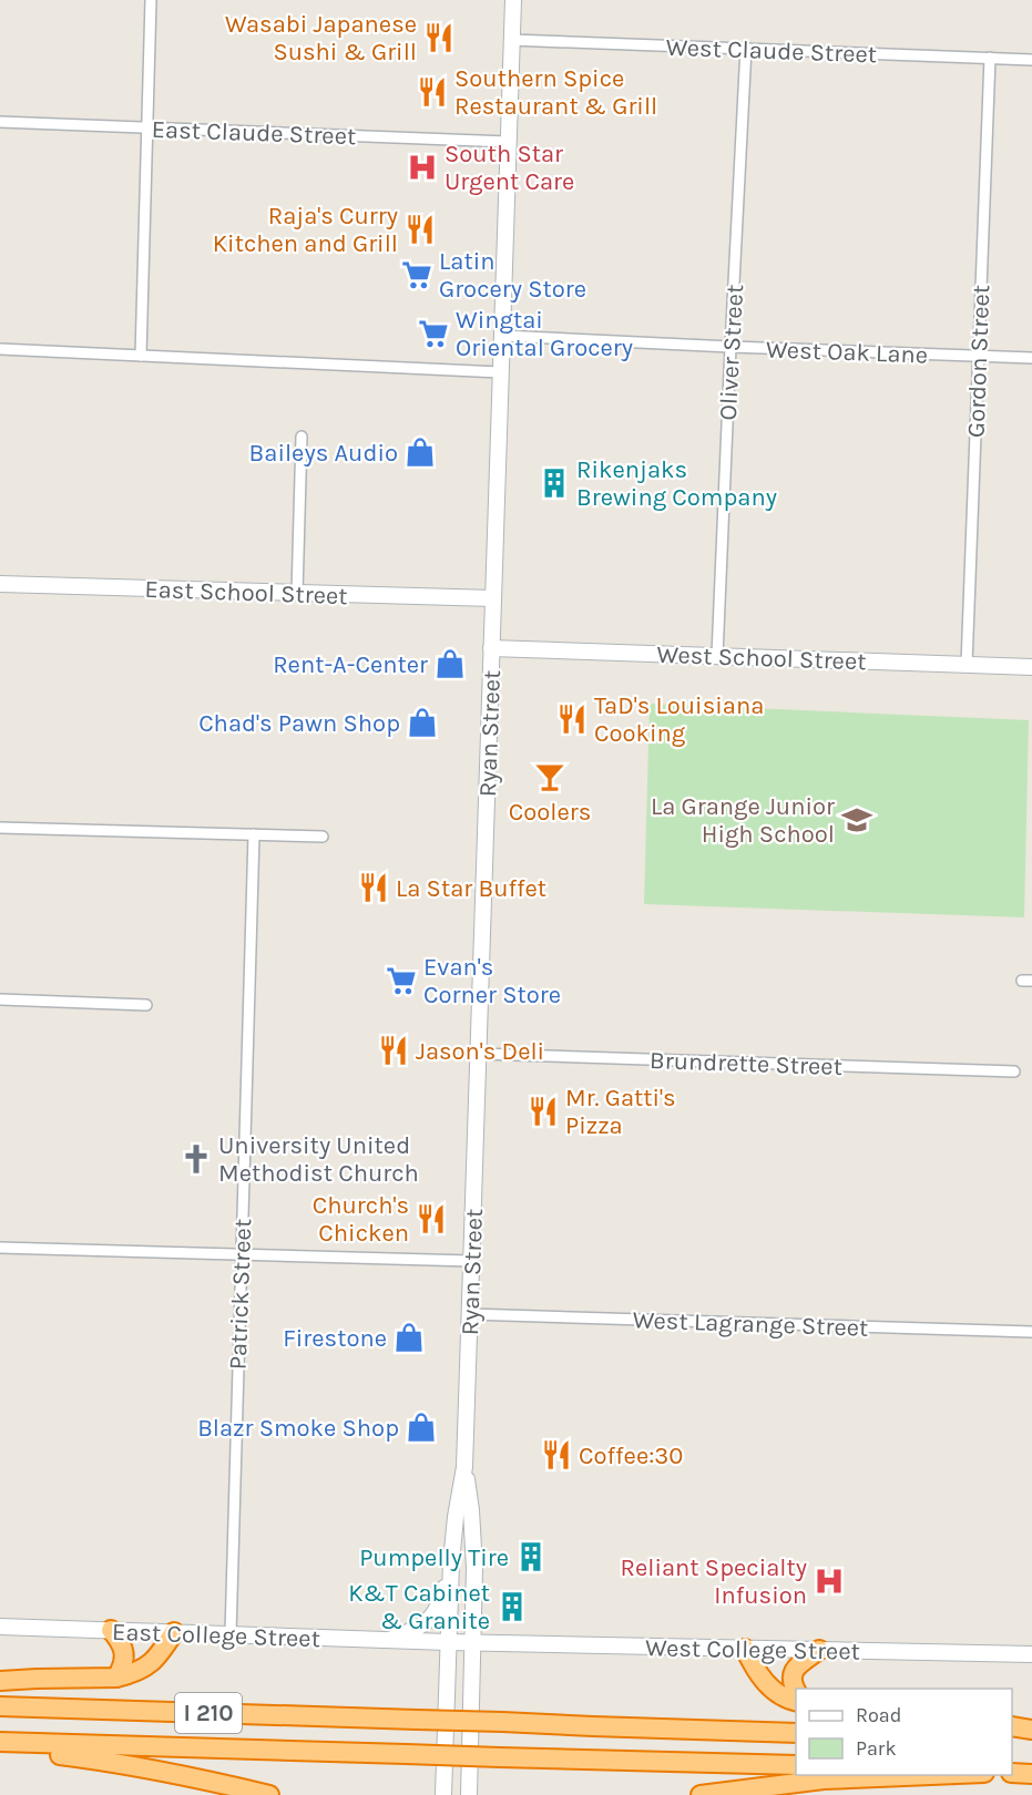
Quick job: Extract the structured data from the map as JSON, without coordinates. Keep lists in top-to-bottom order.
{
  "streets": {
    "highway": ["I 210"],
    "main road": [
      "East School Street",
      "West School Street",
      "Ryan Street",
      "East College Street",
      "West College Street"
    ],
    "street": [
      "West Claude Street",
      "East Claude Street",
      "West Oak Lane",
      "Oliver Street",
      "Gordon Street",
      "Brundrette Street",
      "Patrick Street",
      "West Lagrange Street"
    ]
  },
  "crossings": [
    ["West Claude Street", "Oliver Street"],
    ["West Claude Street", "Gordon Street"],
    ["West Claude Street", "Ryan Street"],
    ["East Claude Street", "Ryan Street"],
    ["West Oak Lane", "Oliver Street"],
    ["West Oak Lane", "Gordon Street"],
    ["West Oak Lane", "Ryan Street"],
    ["Oliver Street", "West School Street"],
    ["Gordon Street", "West School Street"],
    ["East School Street", "Ryan Street"],
    ["West School Street", "Ryan Street"],
    ["Ryan Street", "Brundrette Street"],
    ["Ryan Street", "West Lagrange Street"],
    ["Ryan Street", "East College Street"],
    ["Ryan Street", "West College Street"],
    ["Patrick Street", "East College Street"],
    ["East College Street", "West College Street"]
  ],
  "places": {
    "restaurant": [
      "Wasabi Japanese Sushi & Grill",
      "Southern Spice Restaurant & Grill",
      "Raja's Curry Kitchen and Grill",
      "TaD's Louisiana Cooking",
      "La Star Buffet",
      "Jason's Deli",
      "Mr. Gatti's Pizza",
      "Church's Chicken",
      "Coffee:30"
    ],
    "hospital": ["South Star Urgent Care", "Reliant Specialty Infusion"],
    "supermarket": ["Latin Grocery Store", "Wingtai Oriental Grocery", "Evan's Corner Store"],
    "shop": [
      "Baileys Audio",
      "Rent-A-Center",
      "Chad's Pawn Shop",
      "Firestone",
      "Blazr Smoke Shop"
    ],
    "building": ["Rikenjaks Brewing Company", "Pumpelly Tire", "K&T Cabinet & Granite"],
    "bar": ["Coolers"],
    "school or university": ["La Grange Junior High School"],
    "church": ["University United Methodist Church"]
  },
  "legend": ["Road", "Park"]
}
